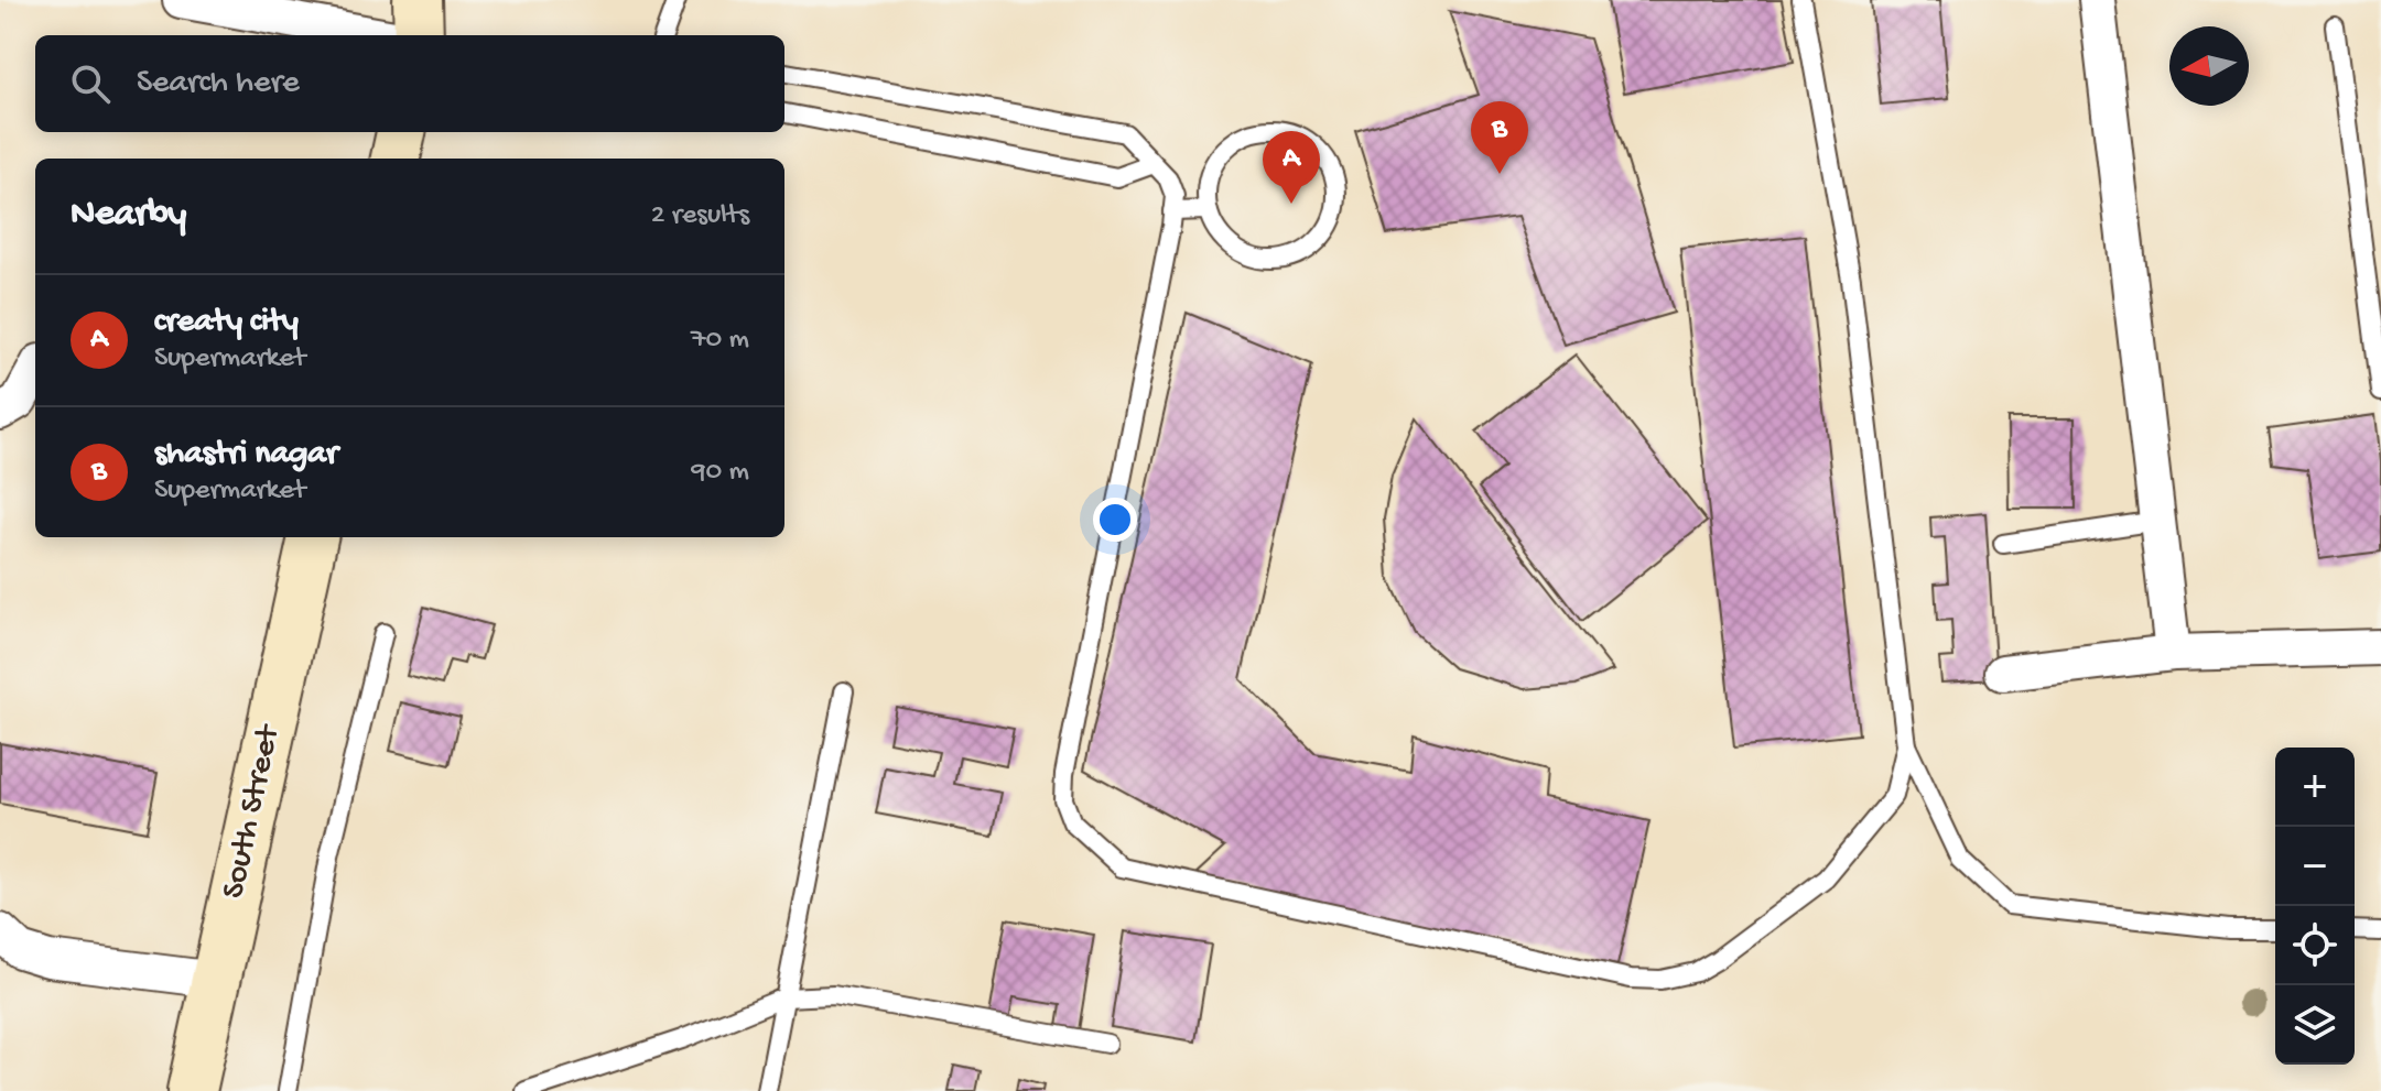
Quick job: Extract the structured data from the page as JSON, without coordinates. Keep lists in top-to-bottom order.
{
  "streets": {
    "street": ["South Street"]
  },
  "north": "left",
  "page": {
    "search": "Search here",
    "pins": ["B", "A"],
    "heading": ["Nearby", "2 results"],
    "list": [
      {
        "mark": "A",
        "name": "creaty city",
        "note": "Supermarket",
        "value": "70 m"
      },
      {
        "mark": "B",
        "name": "shastri nagar",
        "note": "Supermarket",
        "value": "90 m"
      }
    ],
    "map_buttons": ["+", "−"]
  }
}
